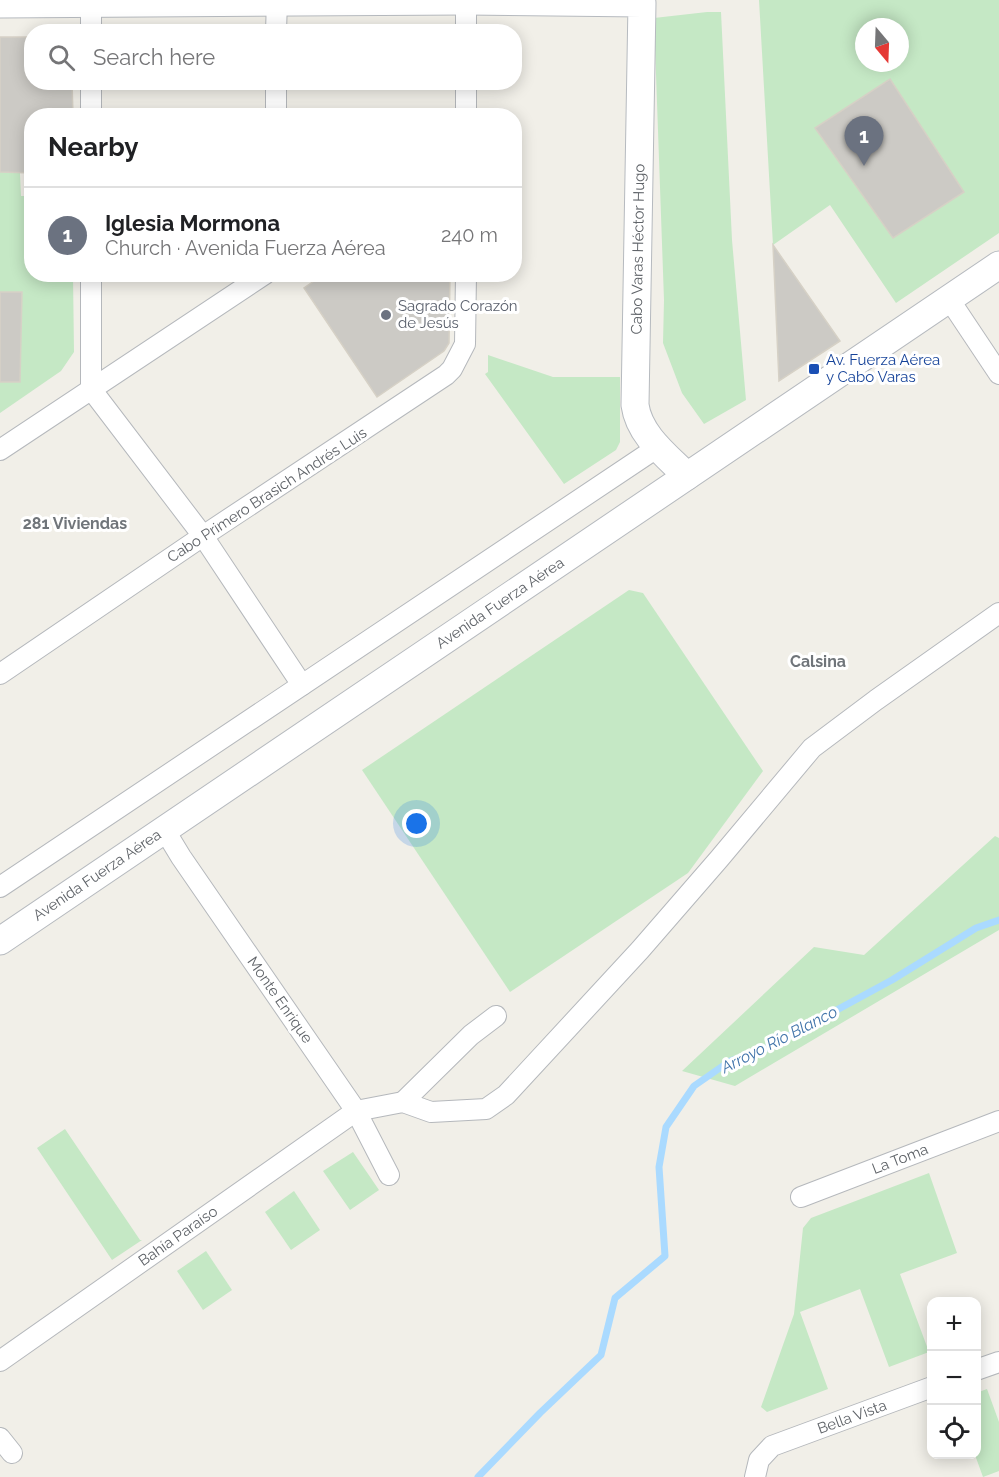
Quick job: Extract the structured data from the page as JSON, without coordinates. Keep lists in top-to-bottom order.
{
  "streets": {
    "main road": ["Cabo Varas Héctor Hugo", "Avenida Fuerza Aérea"],
    "street": [
      "Cabo Primero Brasich Andrés Luis",
      "Monte Enrique",
      "La Toma",
      "Bahía Paraíso",
      "Bella Vista"
    ]
  },
  "crossings": [
    ["Cabo Varas Héctor Hugo", "Avenida Fuerza Aérea"],
    ["Avenida Fuerza Aérea", "Monte Enrique"],
    ["Monte Enrique", "Bahía Paraíso"]
  ],
  "districts": ["281 Viviendas", "Calsina"],
  "water": ["Arroyo Río Blanco"],
  "places": {
    "other": ["Sagrado Corazón de Jesús"],
    "transit": ["Av. Fuerza Aérea y Cabo Varas"]
  },
  "north": "bottom",
  "page": {
    "search": "Search here",
    "heading": "Nearby",
    "pins": "1",
    "list": [
      {
        "mark": "1",
        "name": "Iglesia Mormona",
        "note": "Church · Avenida Fuerza Aérea",
        "value": "240 m"
      }
    ],
    "map_buttons": ["+", "−"]
  }
}
